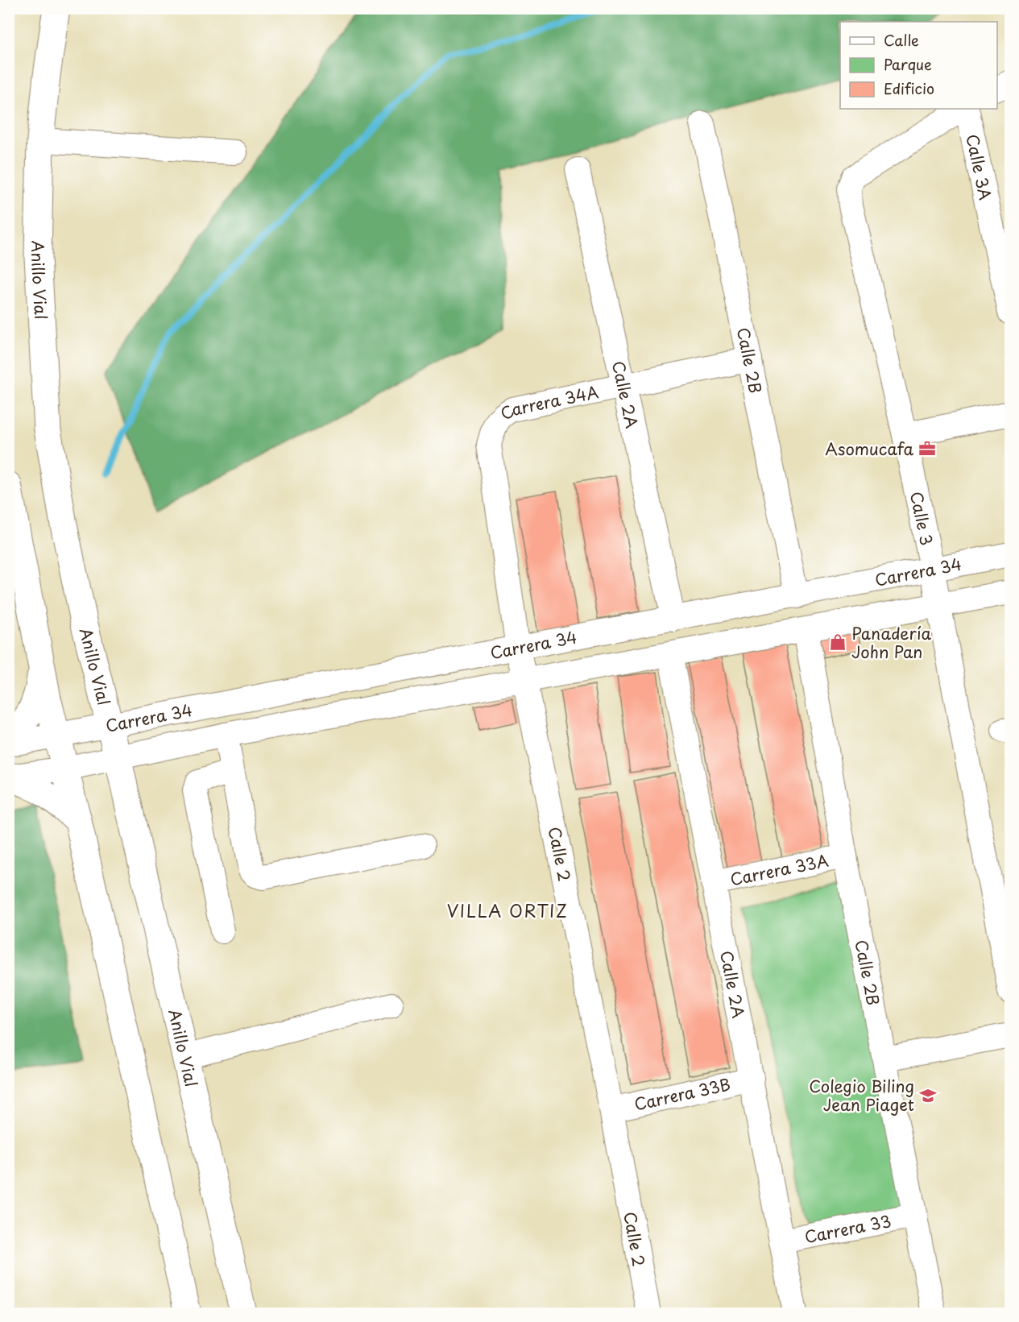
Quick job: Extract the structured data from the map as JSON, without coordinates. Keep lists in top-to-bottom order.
{
  "streets": {
    "highway": ["Anillo Vial"],
    "street": [
      "Calle 3A",
      "Calle 2B",
      "Calle 2A",
      "Carrera 34A",
      "Calle 3",
      "Carrera 34",
      "Calle 2",
      "Carrera 33A",
      "Carrera 33B",
      "Carrera 33"
    ]
  },
  "crossings": [
    ["Anillo Vial", "Carrera 34"],
    ["Calle 2B", "Carrera 34A"],
    ["Calle 2B", "Carrera 34"],
    ["Calle 2B", "Carrera 33A"],
    ["Calle 2B", "Carrera 33"],
    ["Calle 2A", "Carrera 34A"],
    ["Calle 2A", "Carrera 34"],
    ["Calle 2A", "Carrera 33A"],
    ["Calle 2A", "Carrera 33B"],
    ["Calle 2A", "Carrera 33"],
    ["Carrera 34A", "Calle 2"],
    ["Calle 3", "Carrera 34"],
    ["Carrera 34", "Calle 2"],
    ["Calle 2", "Carrera 33B"]
  ],
  "districts": ["VILLA ORTIZ"],
  "places": {
    "office": ["Asomucafa"],
    "shop": ["Panadería John Pan"],
    "school or university": ["Colegio Biling Jean Piaget"]
  },
  "legend": ["Calle", "Parque", "Edificio"]
}
